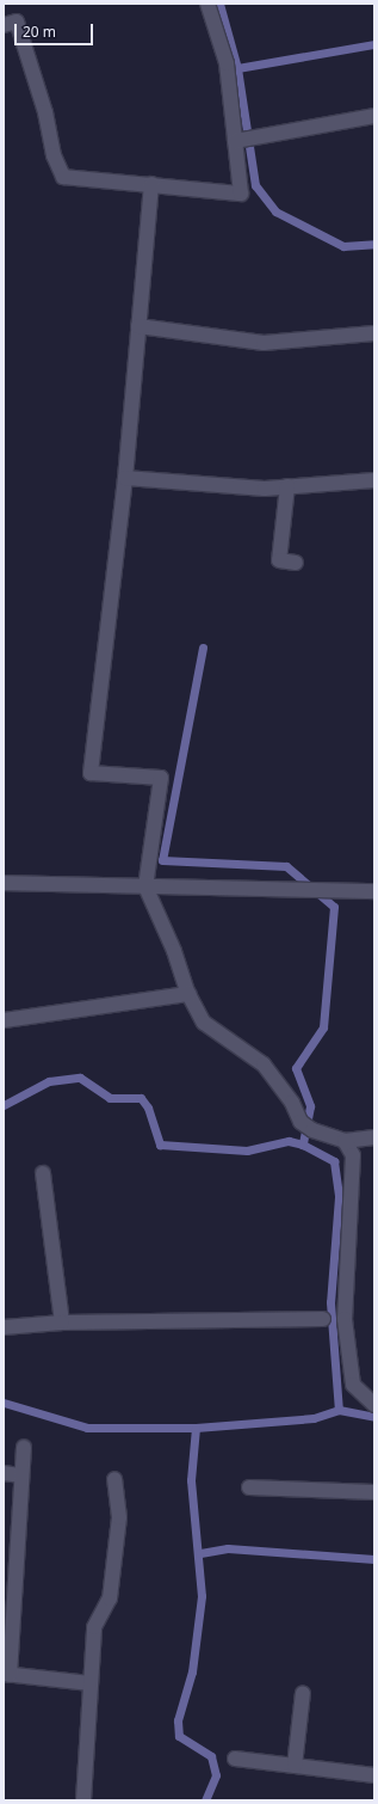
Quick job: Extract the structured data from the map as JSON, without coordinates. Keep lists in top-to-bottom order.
{
  "scale_bar": "20 m"
}
